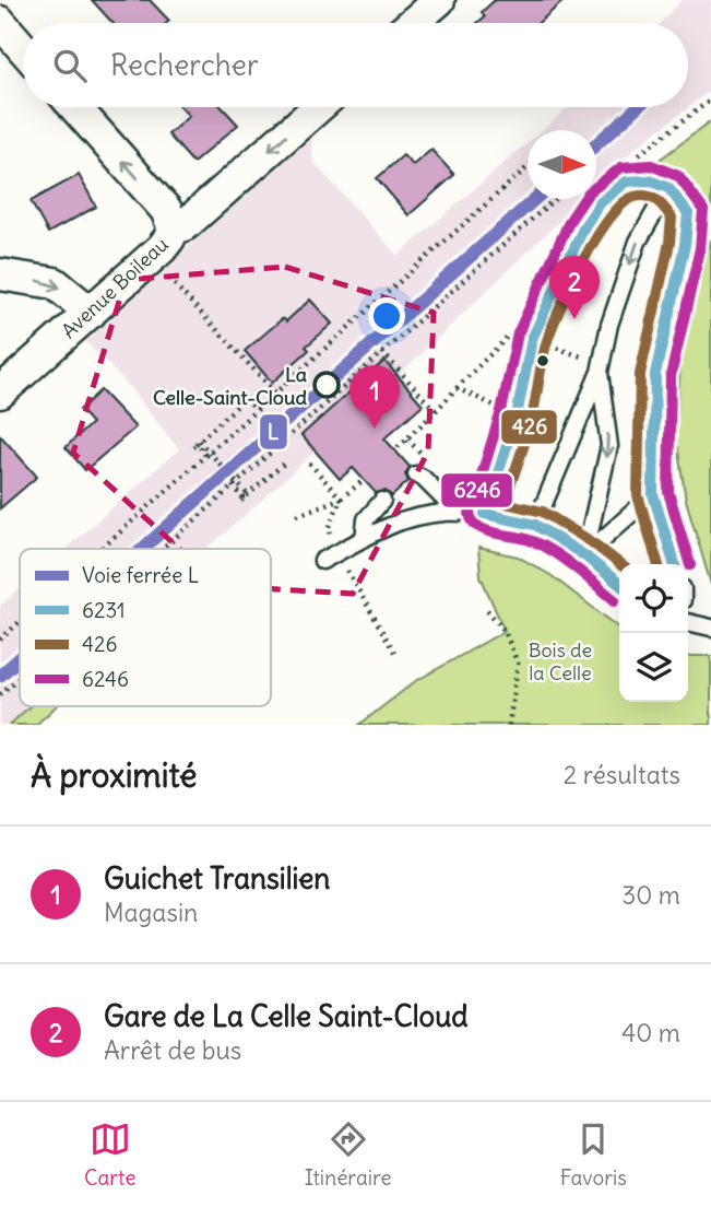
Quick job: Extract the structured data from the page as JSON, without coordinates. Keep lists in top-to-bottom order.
{
  "streets": {
    "street": ["Avenue Boileau"]
  },
  "one_way": ["Avenue Boileau"],
  "parks": ["Bois de la Celle"],
  "places": ["La Celle-Saint-Cloud"],
  "lines": [
    "rail line L",
    "transit line 6246",
    "transit line 6231",
    "transit line 426"
  ],
  "legend": [
    "Voie ferrée L",
    "6231",
    "426",
    "6246"
  ],
  "north": "right",
  "page": {
    "search": "Rechercher",
    "pins": ["2", "1"],
    "heading": ["À proximité", "2 résultats"],
    "list": [
      {
        "mark": "1",
        "name": "Guichet Transilien",
        "note": "Magasin",
        "value": "30 m"
      },
      {
        "mark": "2",
        "name": "Gare de La Celle Saint-Cloud",
        "note": "Arrêt de bus",
        "value": "40 m"
      }
    ],
    "nav": ["Carte", "Itinéraire", "Favoris"]
  }
}
